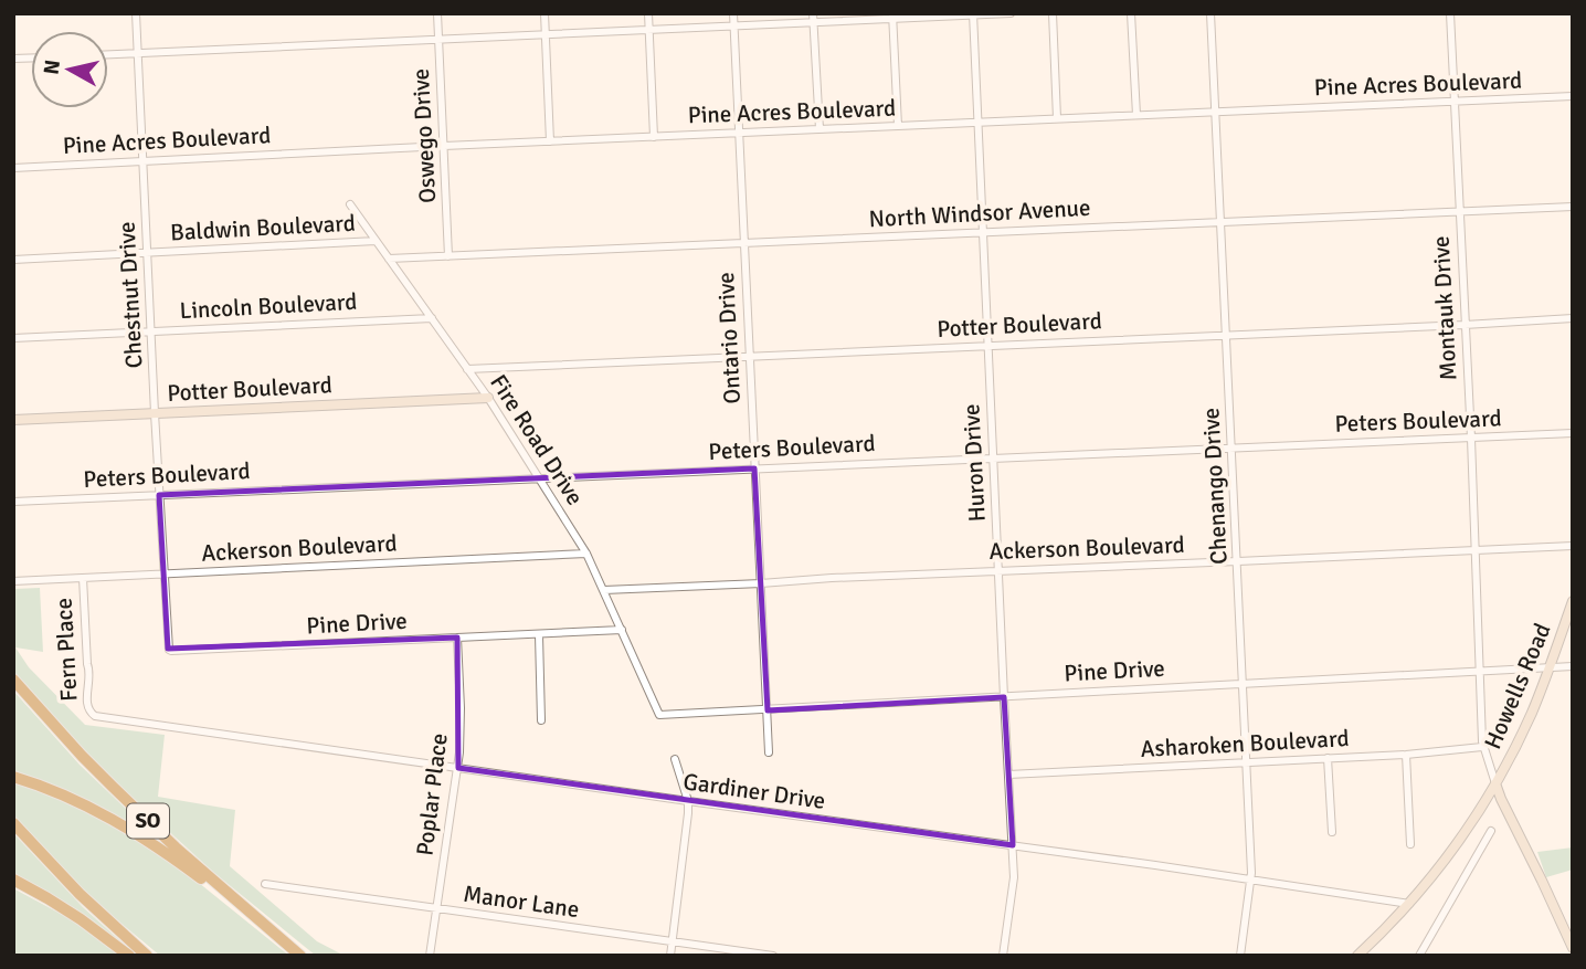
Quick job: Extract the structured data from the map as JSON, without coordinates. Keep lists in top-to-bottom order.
{
  "streets": {
    "highway": ["SO"],
    "street": [
      "Pine Acres Boulevard",
      "Oswego Drive",
      "North Windsor Avenue",
      "Baldwin Boulevard",
      "Chestnut Drive",
      "Lincoln Boulevard",
      "Montauk Drive",
      "Potter Boulevard",
      "Ontario Drive",
      "Peters Boulevard",
      "Fire Road Drive",
      "Huron Drive",
      "Chenango Drive",
      "Ackerson Boulevard",
      "Pine Drive",
      "Fern Place",
      "Howells Road",
      "Asharoken Boulevard",
      "Gardiner Drive",
      "Poplar Place",
      "Manor Lane"
    ]
  },
  "crossings": [
    ["Pine Acres Boulevard", "Oswego Drive"],
    ["Pine Acres Boulevard", "Chestnut Drive"],
    ["Pine Acres Boulevard", "Montauk Drive"],
    ["Pine Acres Boulevard", "Ontario Drive"],
    ["Pine Acres Boulevard", "Huron Drive"],
    ["Pine Acres Boulevard", "Chenango Drive"],
    ["Oswego Drive", "North Windsor Avenue"],
    ["North Windsor Avenue", "Montauk Drive"],
    ["North Windsor Avenue", "Ontario Drive"],
    ["North Windsor Avenue", "Fire Road Drive"],
    ["North Windsor Avenue", "Huron Drive"],
    ["North Windsor Avenue", "Chenango Drive"],
    ["Baldwin Boulevard", "Chestnut Drive"],
    ["Baldwin Boulevard", "Fire Road Drive"],
    ["Chestnut Drive", "Lincoln Boulevard"],
    ["Chestnut Drive", "Potter Boulevard"],
    ["Chestnut Drive", "Peters Boulevard"],
    ["Chestnut Drive", "Ackerson Boulevard"],
    ["Chestnut Drive", "Pine Drive"],
    ["Lincoln Boulevard", "Fire Road Drive"],
    ["Montauk Drive", "Potter Boulevard"],
    ["Montauk Drive", "Peters Boulevard"],
    ["Montauk Drive", "Ackerson Boulevard"],
    ["Montauk Drive", "Pine Drive"],
    ["Montauk Drive", "Howells Road"],
    ["Montauk Drive", "Asharoken Boulevard"],
    ["Potter Boulevard", "Ontario Drive"],
    ["Potter Boulevard", "Fire Road Drive"],
    ["Potter Boulevard", "Huron Drive"],
    ["Potter Boulevard", "Chenango Drive"],
    ["Ontario Drive", "Peters Boulevard"],
    ["Ontario Drive", "Ackerson Boulevard"],
    ["Ontario Drive", "Pine Drive"],
    ["Peters Boulevard", "Fire Road Drive"],
    ["Peters Boulevard", "Huron Drive"],
    ["Peters Boulevard", "Chenango Drive"],
    ["Fire Road Drive", "Ackerson Boulevard"],
    ["Fire Road Drive", "Pine Drive"],
    ["Huron Drive", "Ackerson Boulevard"],
    ["Huron Drive", "Pine Drive"],
    ["Huron Drive", "Asharoken Boulevard"],
    ["Huron Drive", "Gardiner Drive"],
    ["Chenango Drive", "Ackerson Boulevard"],
    ["Chenango Drive", "Pine Drive"],
    ["Chenango Drive", "Asharoken Boulevard"],
    ["Chenango Drive", "Gardiner Drive"],
    ["Ackerson Boulevard", "Pine Drive"],
    ["Ackerson Boulevard", "Fern Place"],
    ["Pine Drive", "Howells Road"],
    ["Pine Drive", "Poplar Place"],
    ["Fern Place", "Gardiner Drive"],
    ["Howells Road", "Gardiner Drive"],
    ["Gardiner Drive", "Poplar Place"],
    ["Poplar Place", "Manor Lane"]
  ],
  "north": "left"
}
